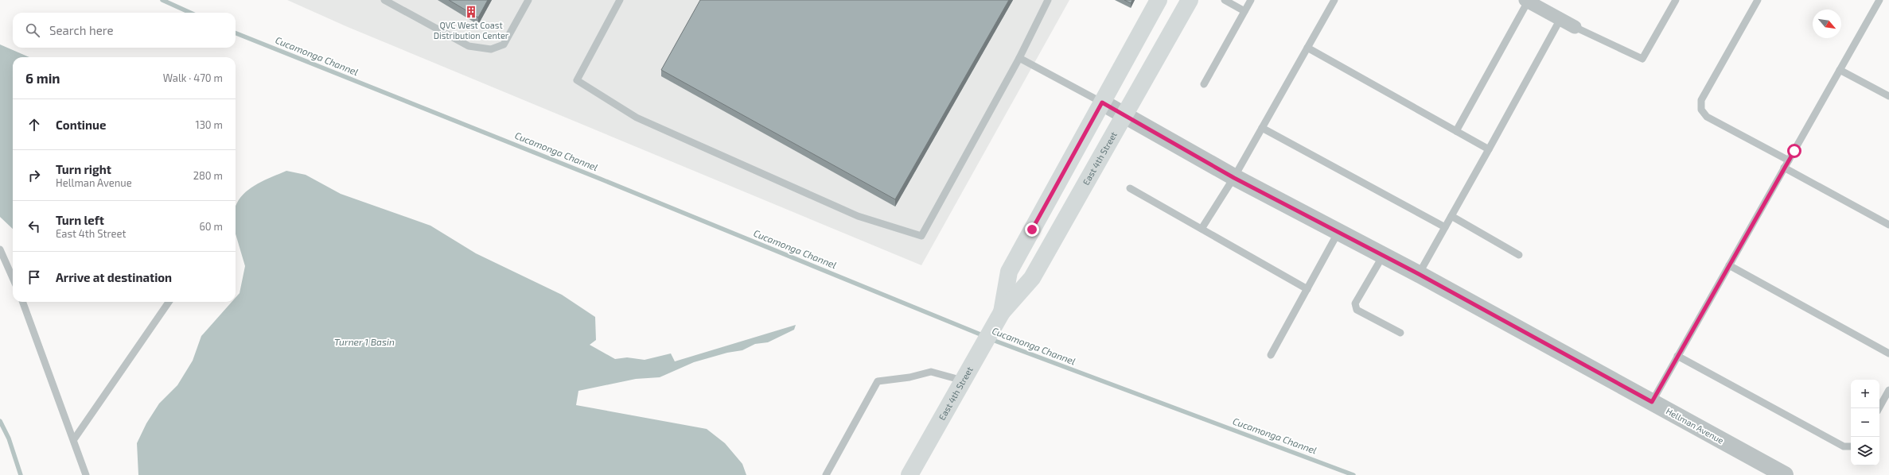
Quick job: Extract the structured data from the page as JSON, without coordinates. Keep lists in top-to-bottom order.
{
  "streets": {
    "main road": ["East 4th Street"],
    "street": ["Hellman Avenue"]
  },
  "crossings": [
    ["East 4th Street", "Hellman Avenue"]
  ],
  "water": ["Cucamonga Channel", "Turner 1 Basin"],
  "places": {
    "building": ["QVC West Coast Distribution Center"]
  },
  "north": "bottom right",
  "page": {
    "search": "Search here",
    "heading": ["6 min", "Walk · 470 m"],
    "list": [
      ["Continue", "130 m"],
      ["Turn right", "Hellman Avenue", "280 m"],
      ["Turn left", "East 4th Street", "60 m"],
      "Arrive at destination"
    ],
    "map_buttons": ["+", "−"]
  }
}
